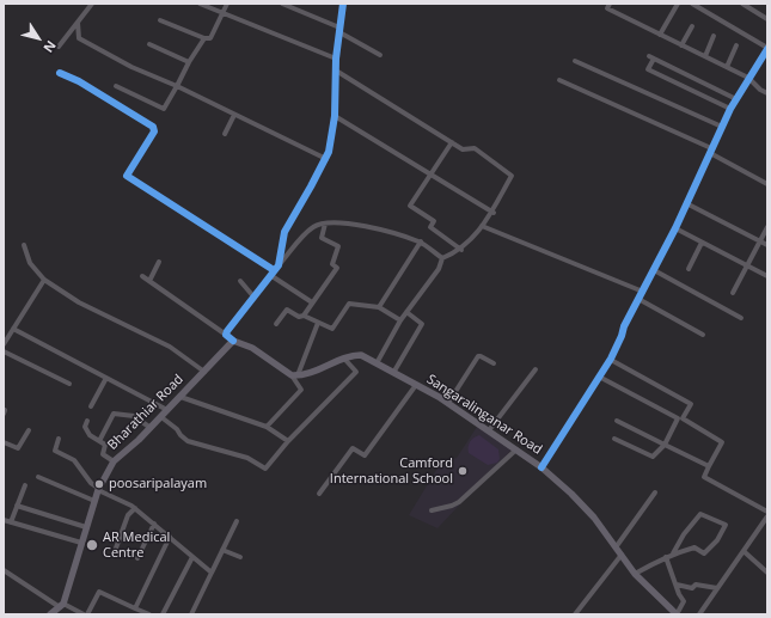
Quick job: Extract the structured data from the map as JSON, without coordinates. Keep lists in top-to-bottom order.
{
  "streets": {
    "main road": ["Bharathiar Road", "Sangaralinganar Road"]
  },
  "places": ["Camford International School", "poosaripalayam", "AR Medical Centre"],
  "north": "bottom right"
}
